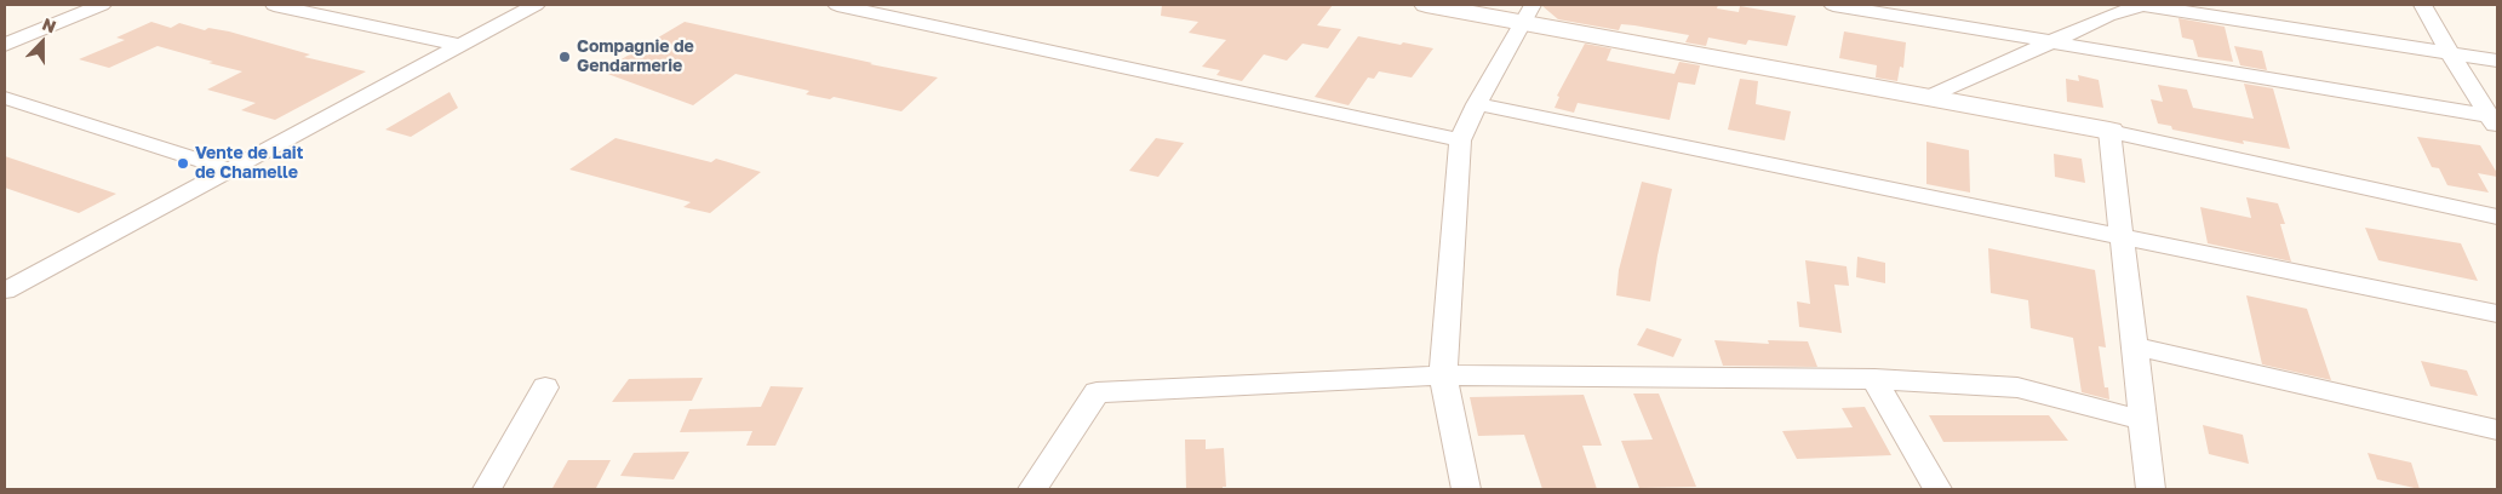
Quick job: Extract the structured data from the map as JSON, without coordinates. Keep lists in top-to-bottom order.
{
  "places": ["Compagnie de Gendarmerie", "Vente de Lait de Chamelle"],
  "north": "top"
}
